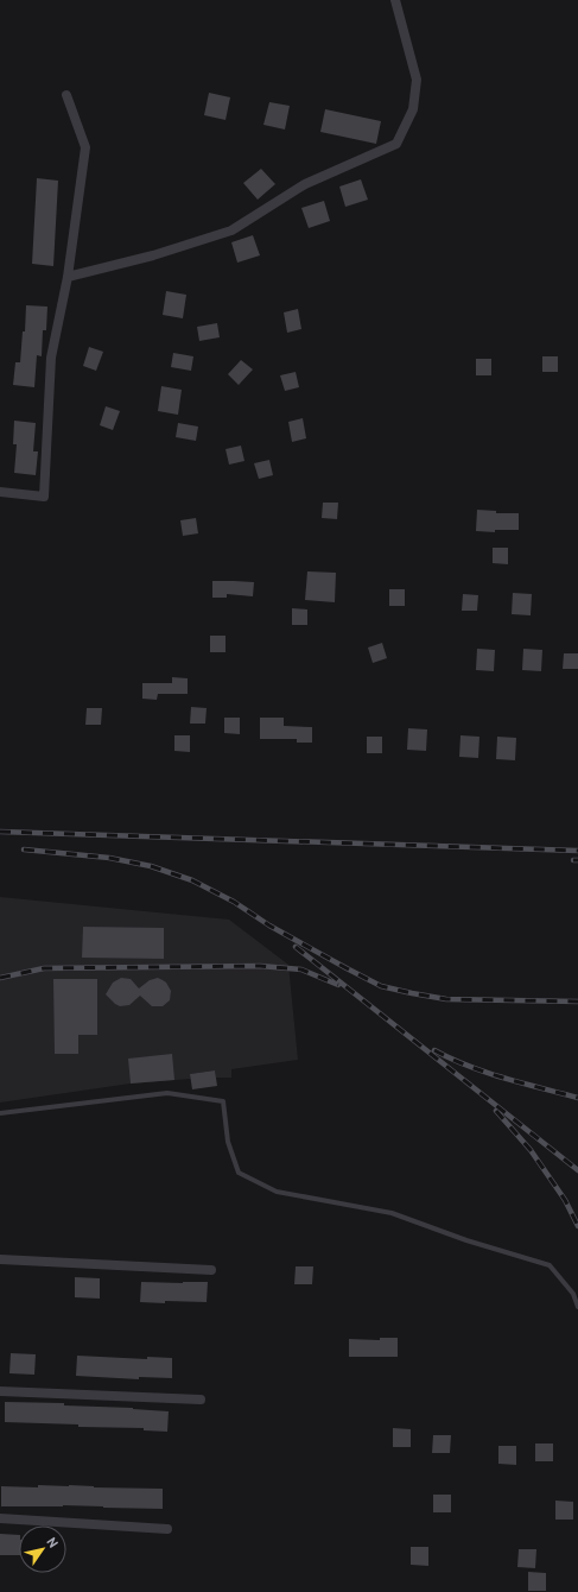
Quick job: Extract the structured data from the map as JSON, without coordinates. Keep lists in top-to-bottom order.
{
  "north": "top right"
}
